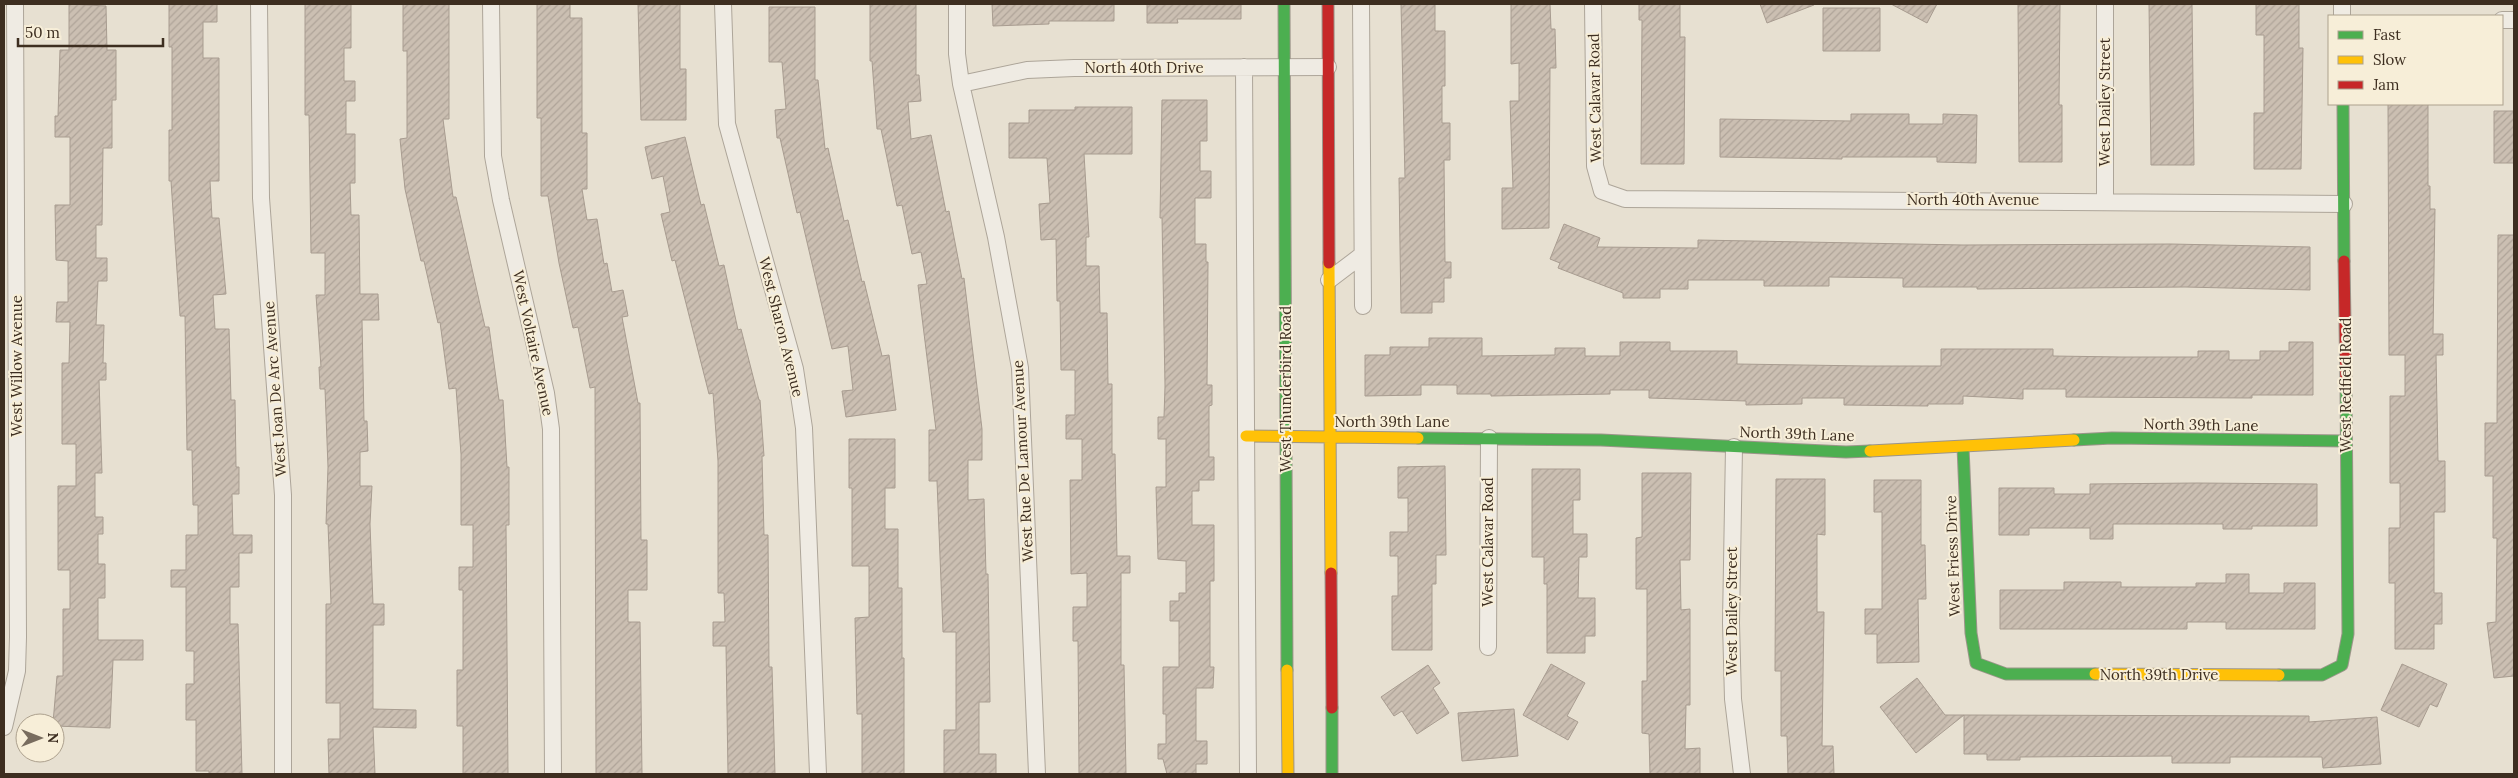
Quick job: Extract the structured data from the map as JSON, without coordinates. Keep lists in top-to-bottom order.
{
  "streets": {
    "street": [
      "North 40th Drive",
      "West Calavar Road",
      "West Dailey Street",
      "North 40th Avenue",
      "West Sharon Avenue",
      "West Voltaire Avenue",
      "West Willow Avenue",
      "West Redfield Road",
      "West Joan De Arc Avenue",
      "West Thunderbird Road",
      "North 39th Lane",
      "West Rue De Lamour Avenue",
      "West Friess Drive",
      "North 39th Drive"
    ]
  },
  "crossings": [
    ["North 40th Drive", "West Thunderbird Road"],
    ["North 40th Drive", "West Rue De Lamour Avenue"],
    ["West Calavar Road", "North 40th Avenue"],
    ["West Calavar Road", "North 39th Lane"],
    ["West Dailey Street", "North 40th Avenue"],
    ["West Dailey Street", "North 39th Lane"],
    ["North 40th Avenue", "West Redfield Road"],
    ["West Redfield Road", "North 39th Lane"],
    ["West Redfield Road", "North 39th Drive"],
    ["West Thunderbird Road", "North 39th Lane"],
    ["North 39th Lane", "West Friess Drive"],
    ["West Friess Drive", "North 39th Drive"]
  ],
  "legend": ["Fast", "Slow", "Jam"],
  "scale_bar": "50 m",
  "north": "right"
}
